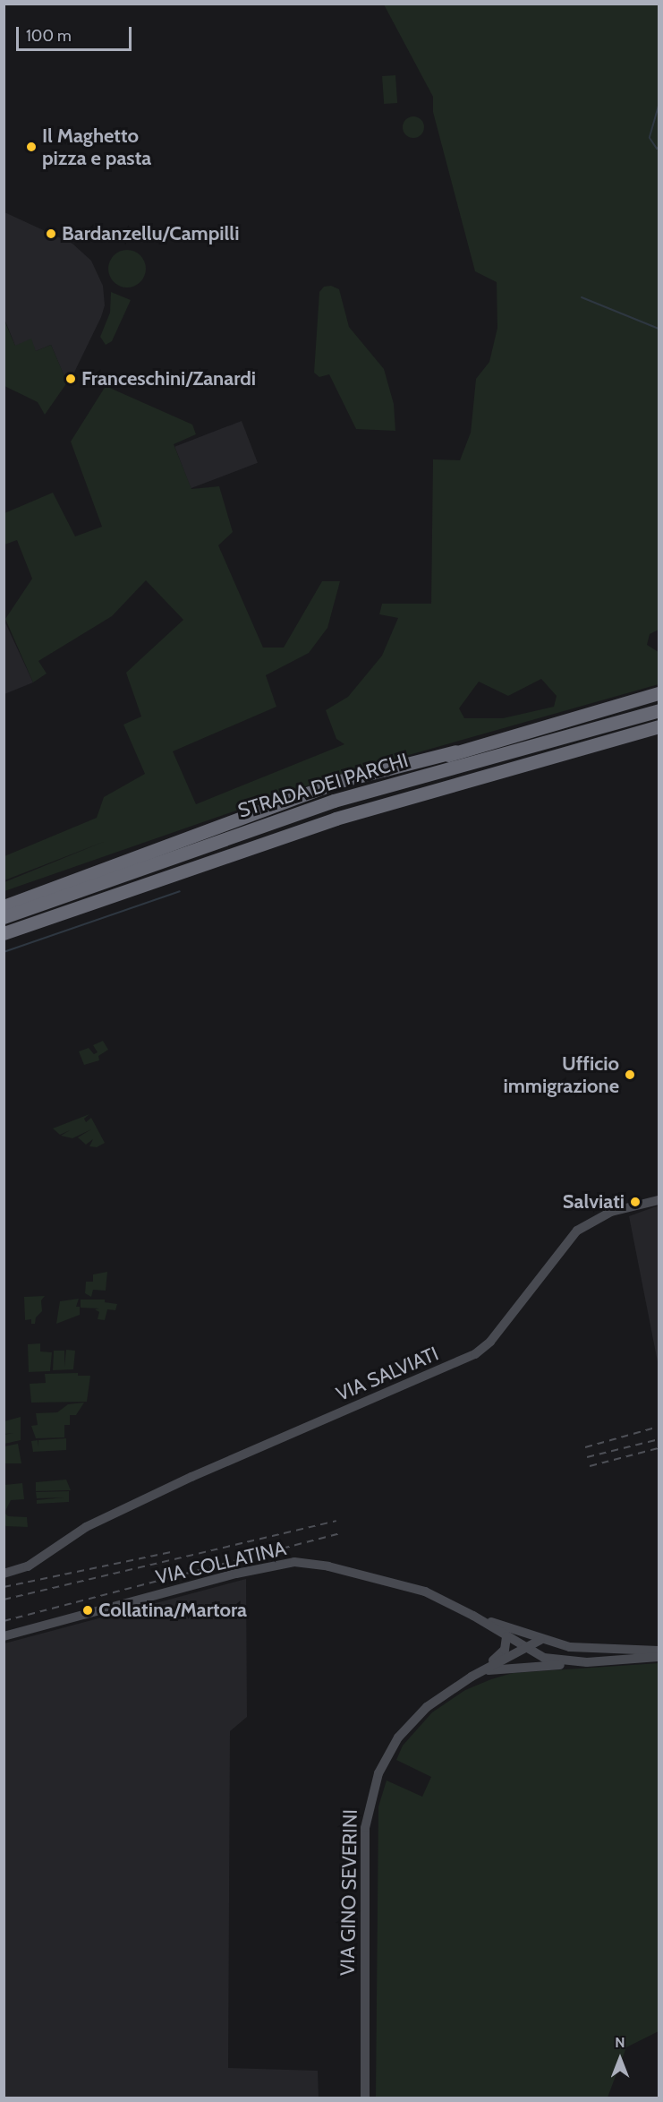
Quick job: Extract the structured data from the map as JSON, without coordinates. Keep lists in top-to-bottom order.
{
  "streets": {
    "highway": ["STRADA DEI PARCHI"],
    "street": ["VIA SALVIATI", "VIA COLLATINA", "VIA GINO SEVERINI"]
  },
  "crossings": [
    ["VIA COLLATINA", "VIA GINO SEVERINI"]
  ],
  "places": [
    "Il Maghetto pizza e pasta",
    "Bardanzellu/Campilli",
    "Franceschini/Zanardi",
    "Ufficio immigrazione",
    "Salviati",
    "Collatina/Martora"
  ],
  "scale_bar": "100 m",
  "north": "top"
}
